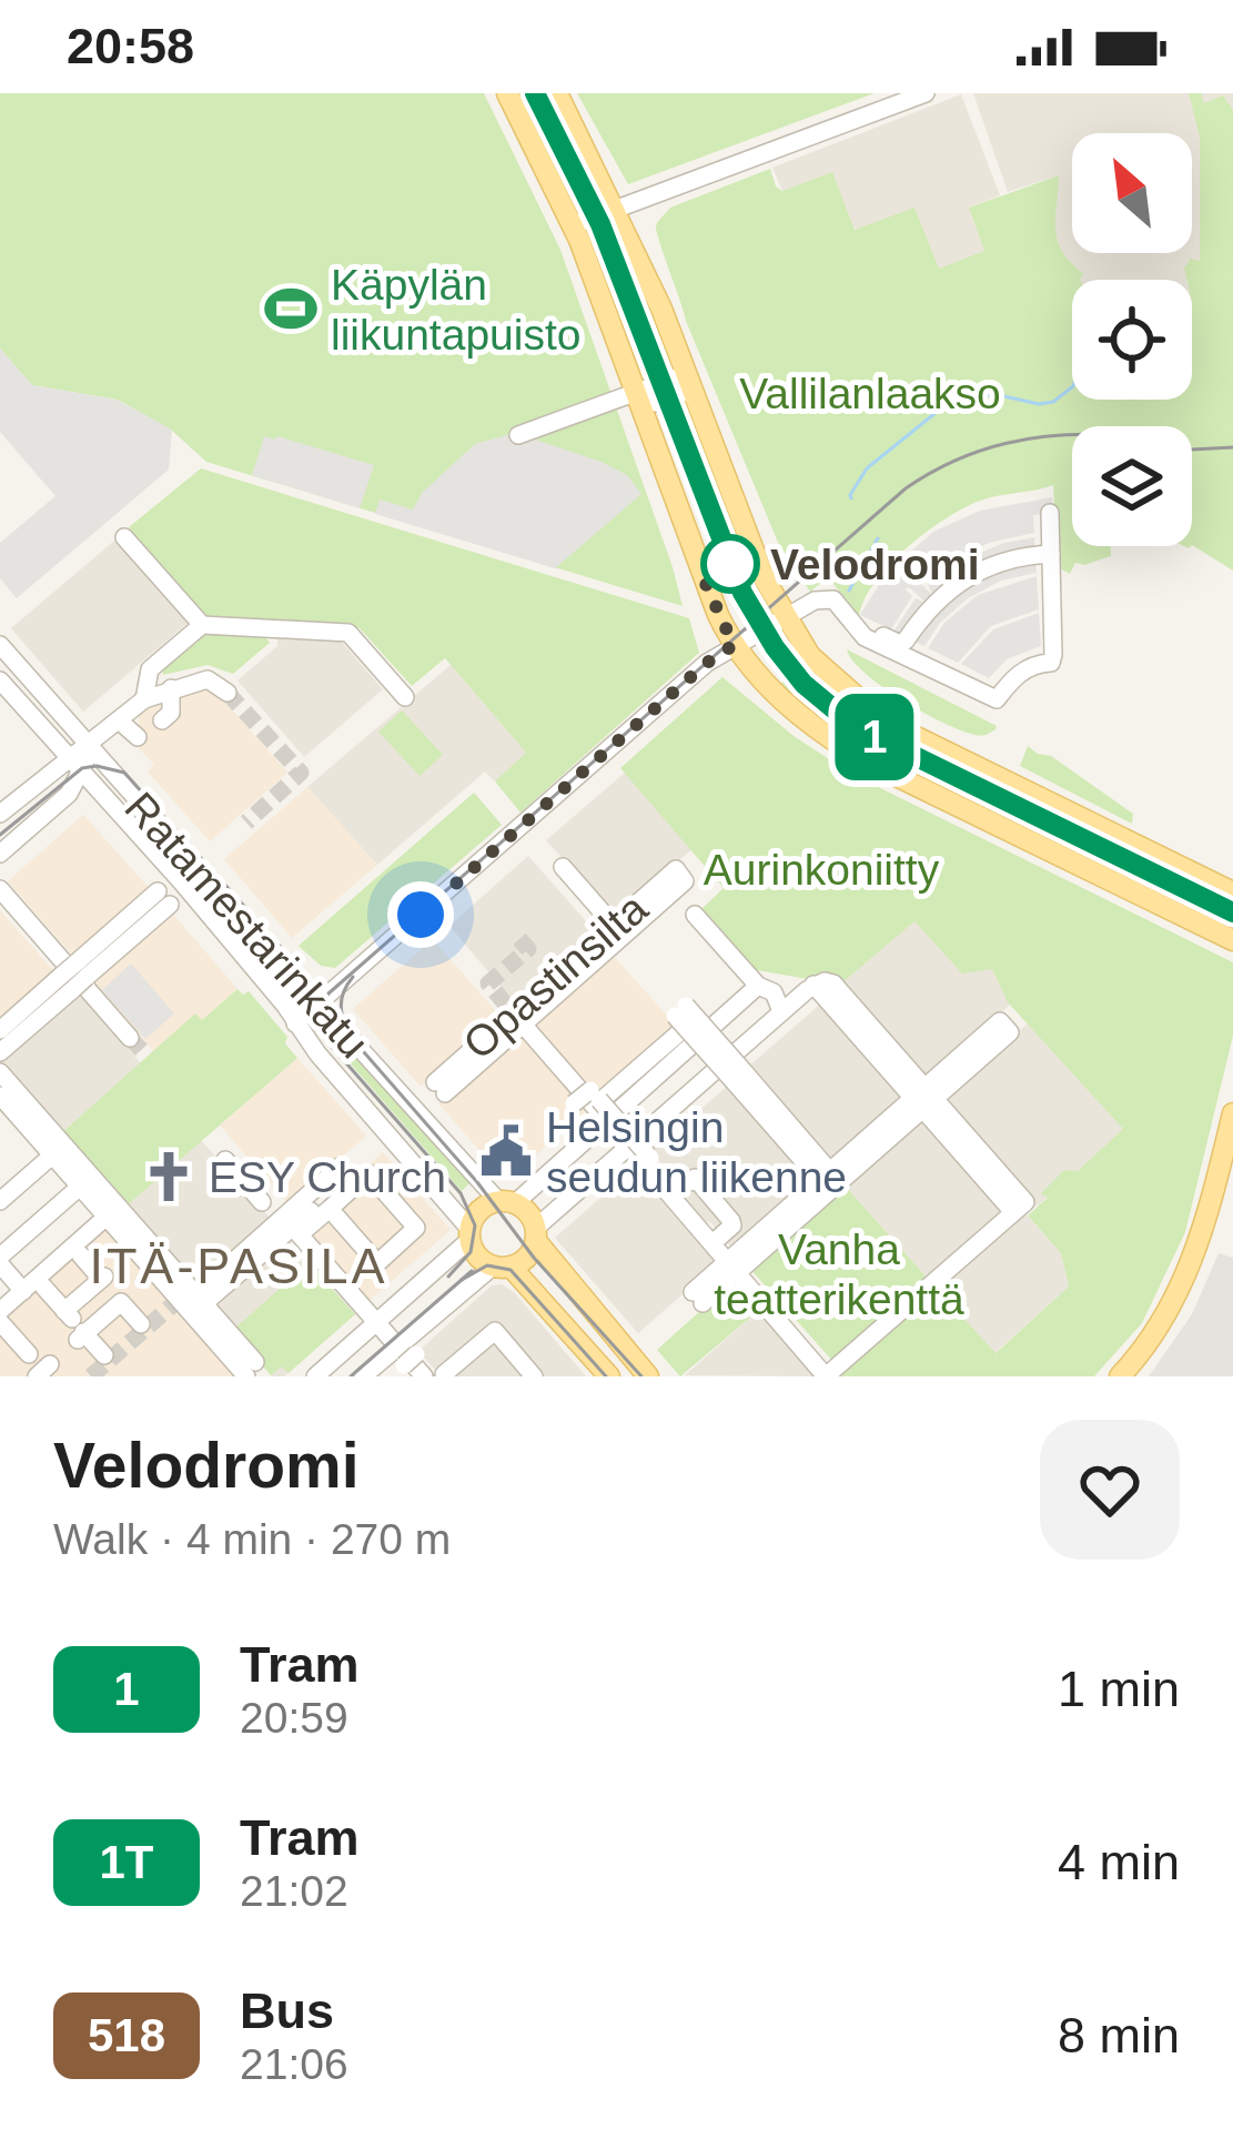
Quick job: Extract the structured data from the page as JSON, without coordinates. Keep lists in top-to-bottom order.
{
  "streets": {
    "street": ["Ratamestarinkatu", "Opastinsilta"]
  },
  "districts": ["ITÄ-PASILA"],
  "parks": ["Vallilanlaakso", "Aurinkoniitty", "Vanha teatterikenttä"],
  "places": {
    "sports": ["Käpylän liikuntapuisto"],
    "other": ["Velodromi"],
    "public building": ["Helsingin seudun liikenne"],
    "church": ["ESY Church"]
  },
  "lines": ["tram line 1"],
  "north": "top left",
  "page": {
    "status": "20:58",
    "on_map": "1",
    "heading": ["Velodromi", "Walk · 4 min · 270 m"],
    "list": [
      {
        "mark": "1",
        "name": "Tram",
        "note": "20:59",
        "value": "1 min"
      },
      {
        "mark": "1T",
        "name": "Tram",
        "note": "21:02",
        "value": "4 min"
      },
      {
        "mark": "518",
        "name": "Bus",
        "note": "21:06",
        "value": "8 min"
      }
    ]
  }
}
